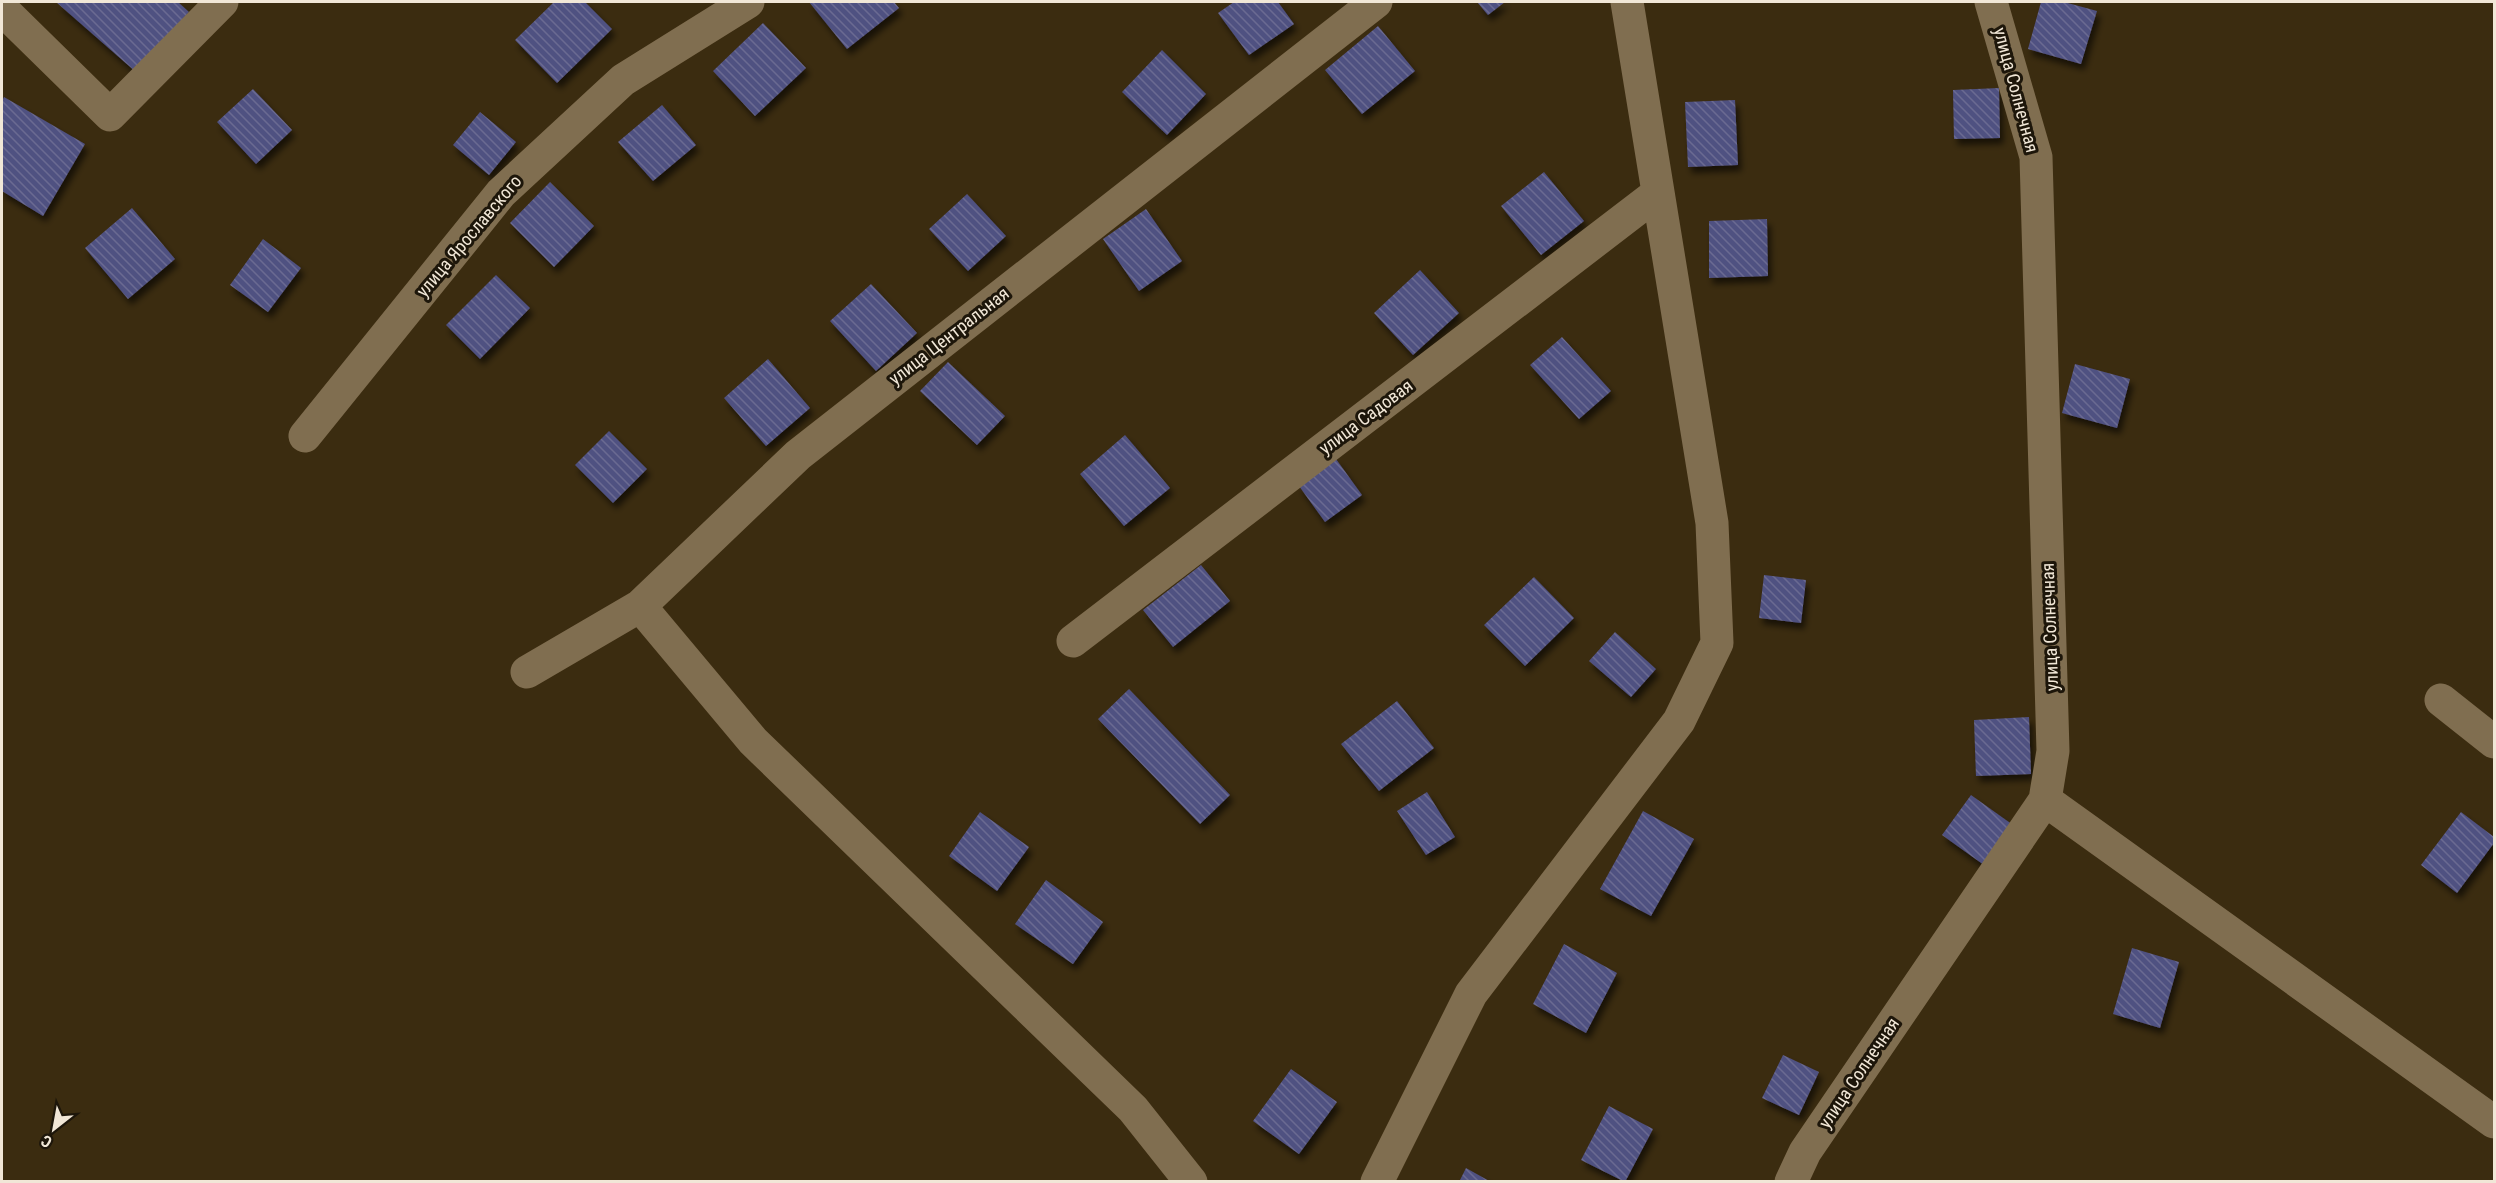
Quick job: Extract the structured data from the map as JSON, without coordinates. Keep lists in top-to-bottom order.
{
  "streets": {
    "street": [
      "улица Солнечная",
      "улица Ярославского",
      "улица Центральная",
      "улица Садовая"
    ]
  },
  "north": "bottom left"
}
